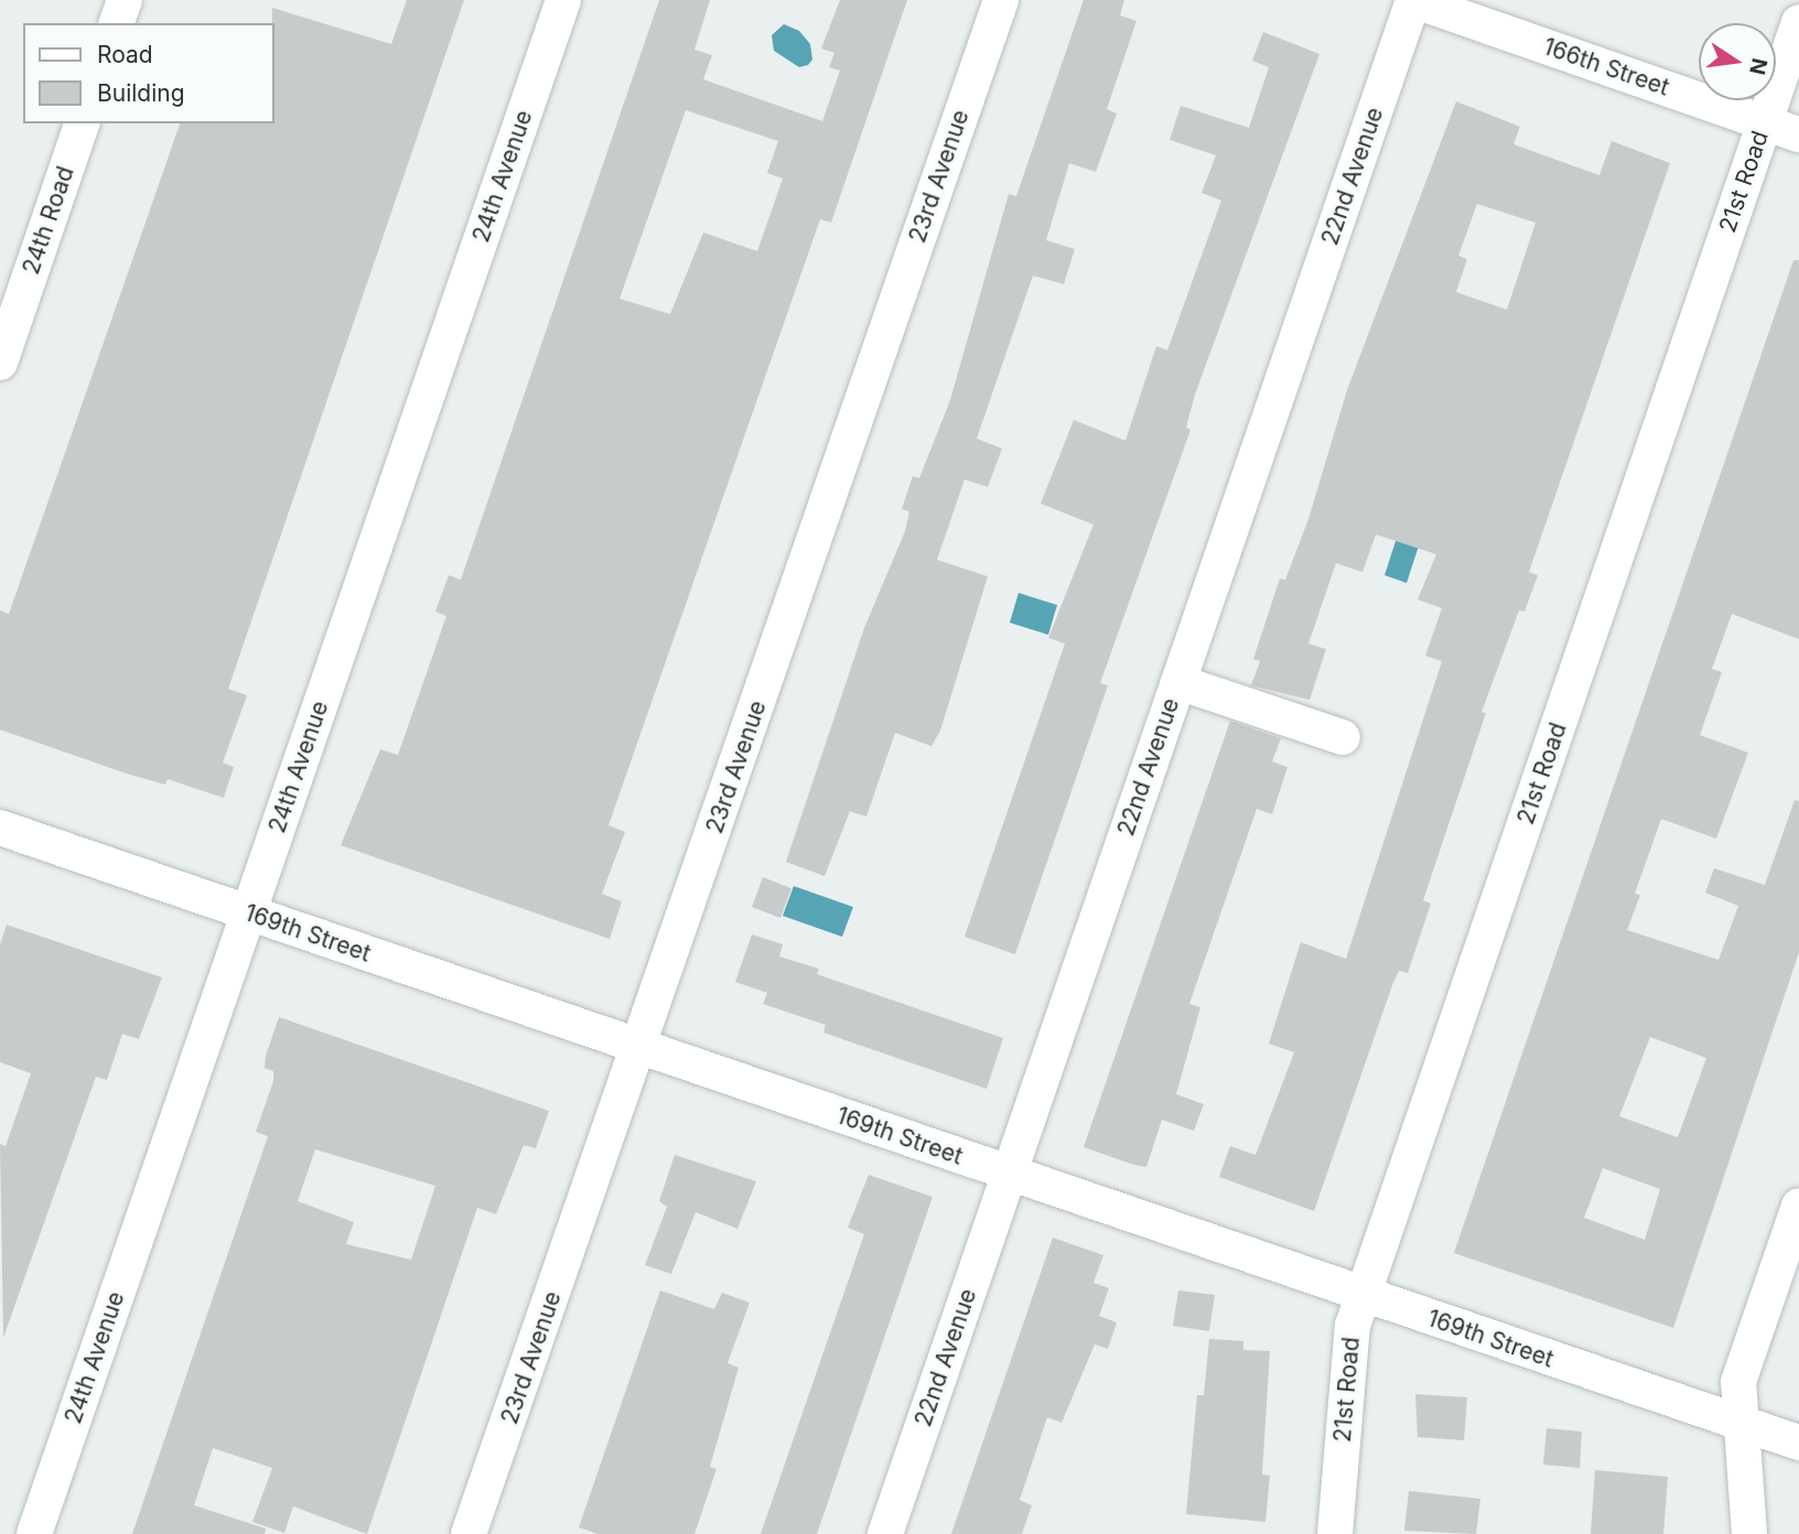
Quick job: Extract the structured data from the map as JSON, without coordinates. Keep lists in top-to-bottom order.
{
  "streets": {
    "street": [
      "166th Street",
      "24th Avenue",
      "23rd Avenue",
      "22nd Avenue",
      "21st Road",
      "24th Road",
      "169th Street"
    ]
  },
  "crossings": [
    ["166th Street", "22nd Avenue"],
    ["166th Street", "21st Road"],
    ["24th Avenue", "169th Street"],
    ["23rd Avenue", "169th Street"],
    ["22nd Avenue", "169th Street"],
    ["21st Road", "169th Street"]
  ],
  "legend": ["Road", "Building"],
  "north": "right"
}
